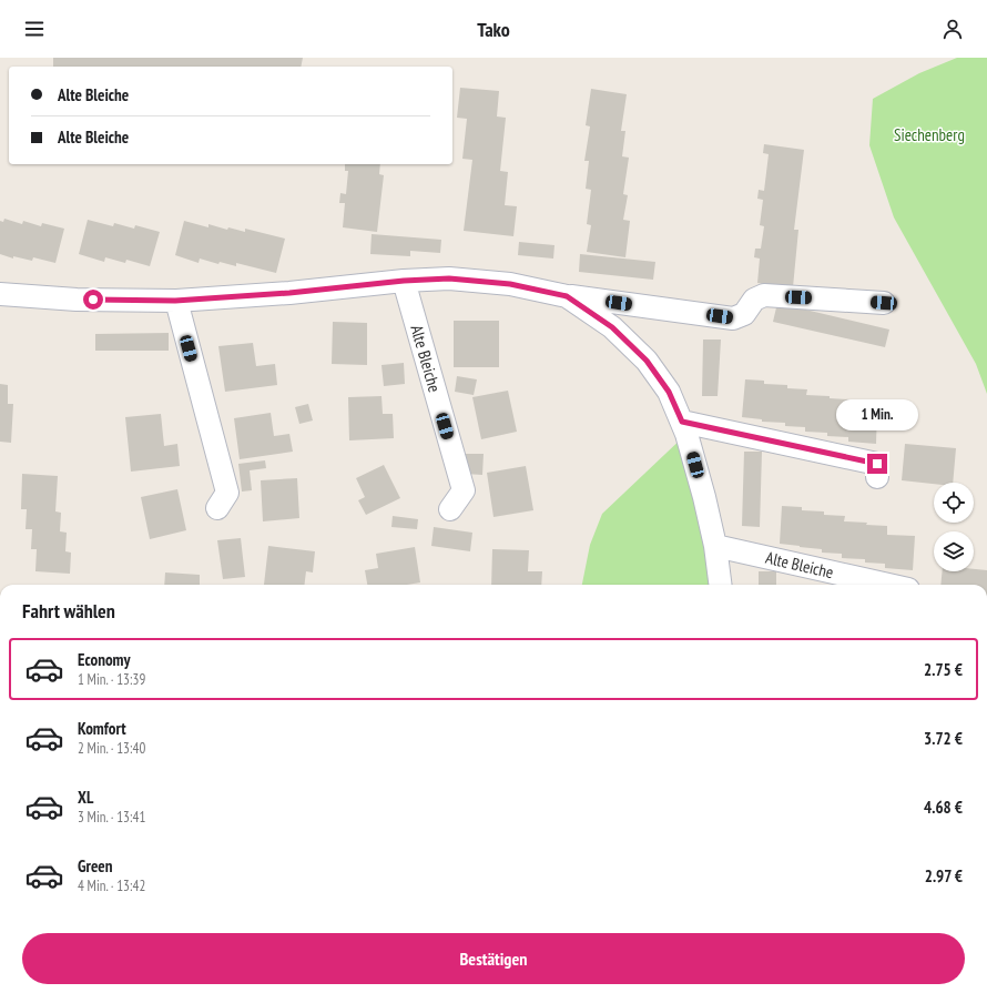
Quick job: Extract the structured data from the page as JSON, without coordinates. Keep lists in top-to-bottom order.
{
  "streets": {
    "street": ["Alte Bleiche"]
  },
  "parks": ["Siechenberg"],
  "page": {
    "header": "Tako",
    "banner": ["Alte Bleiche", "Alte Bleiche"],
    "bubble": "1 Min.",
    "heading": "Fahrt wählen",
    "list": [
      {
        "name": "Economy",
        "note": "1 Min. · 13:39",
        "value": "2.75 €"
      },
      {
        "name": "Komfort",
        "note": "2 Min. · 13:40",
        "value": "3.72 €"
      },
      {
        "name": "XL",
        "note": "3 Min. · 13:41",
        "value": "4.68 €"
      },
      {
        "name": "Green",
        "note": "4 Min. · 13:42",
        "value": "2.97 €"
      }
    ],
    "buttons": "Bestätigen"
  }
}
